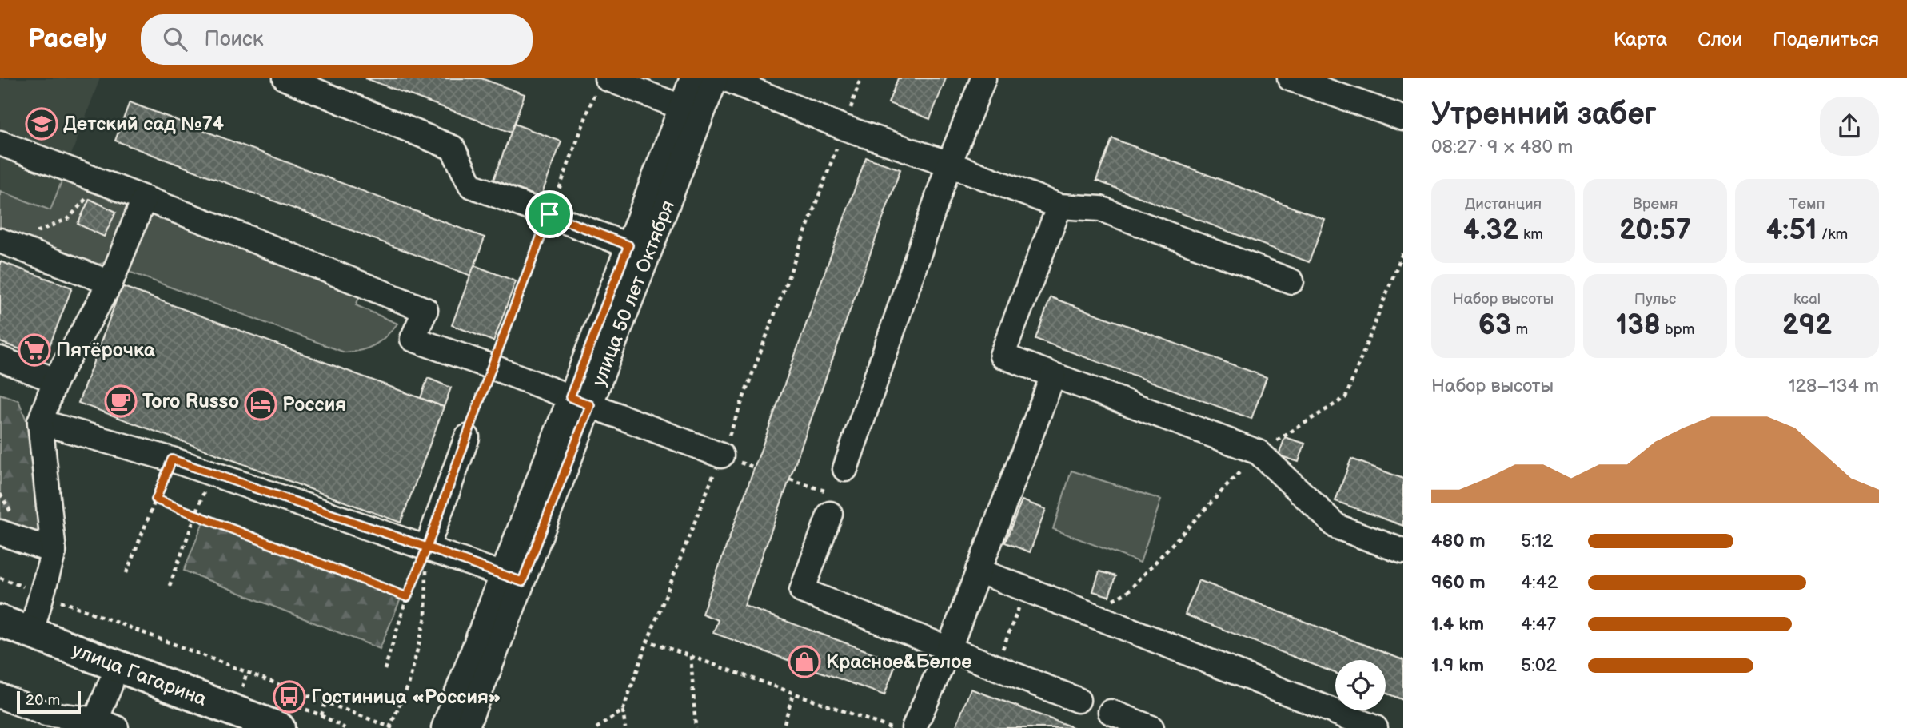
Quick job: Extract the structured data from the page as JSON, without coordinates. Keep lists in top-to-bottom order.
{
  "streets": {
    "main road": ["улица Гагарина"],
    "street": ["улица 50 лет Октября"]
  },
  "places": {
    "school or university": ["Детский сад №74"],
    "supermarket": ["Пятёрочка"],
    "cafe": ["Toro Russo"],
    "hotel": ["Россия"],
    "shop": ["Красное&Белое"],
    "bus stop": ["Гостиница «Россия»"]
  },
  "scale_bar": "20 m",
  "page": {
    "header": "Pacely",
    "search": "Поиск",
    "nav": ["Карта", "Слои", "Поделиться"],
    "heading": ["Утренний забег", "08:27 · 9 × 480 m"],
    "stats": [
      ["Дистанция", "4.32 km"],
      ["Время", "20:57"],
      ["Темп", "4:51 /km"],
      ["Набор высоты", "63 m"],
      ["Пульс", "138 bpm"],
      ["kcal", "292"]
    ],
    "chart": ["Набор высоты", "128–134 m"],
    "list": [
      {
        "name": "480 m",
        "note": "5:12"
      },
      {
        "name": "960 m",
        "note": "4:42"
      },
      {
        "name": "1.4 km",
        "note": "4:47"
      },
      {
        "name": "1.9 km",
        "note": "5:02"
      }
    ],
    "scale": "20 m"
  }
}
